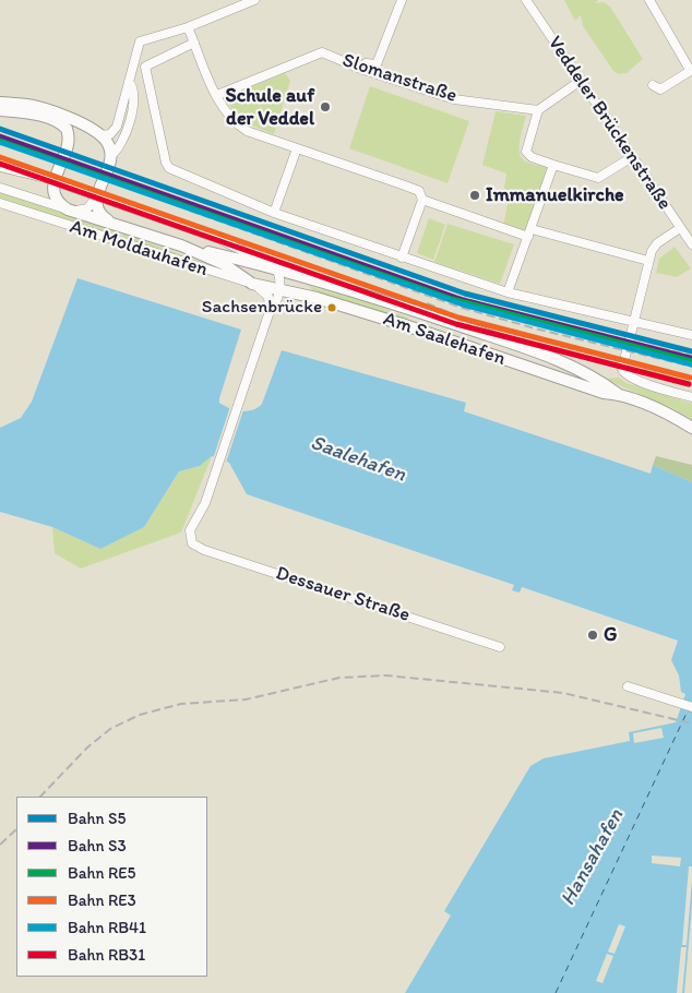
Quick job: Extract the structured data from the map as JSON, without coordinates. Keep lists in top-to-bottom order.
{
  "streets": {
    "main road": ["Am Moldauhafen", "Am Saalehafen"],
    "street": ["Slomanstraße", "Veddeler Brückenstraße", "Dessauer Straße"]
  },
  "crossings": [
    ["Am Moldauhafen", "Am Saalehafen"]
  ],
  "water": ["Saalehafen", "Hansahafen"],
  "places": [
    "Schule auf der Veddel",
    "Immanuelkirche",
    "Sachsenbrücke",
    "G"
  ],
  "lines": [
    "rail line S5",
    "rail line S3",
    "rail line RE5",
    "rail line RB41",
    "rail line RE3",
    "rail line RB31"
  ],
  "legend": [
    "Bahn S5",
    "Bahn S3",
    "Bahn RE5",
    "Bahn RE3",
    "Bahn RB41",
    "Bahn RB31"
  ]
}
